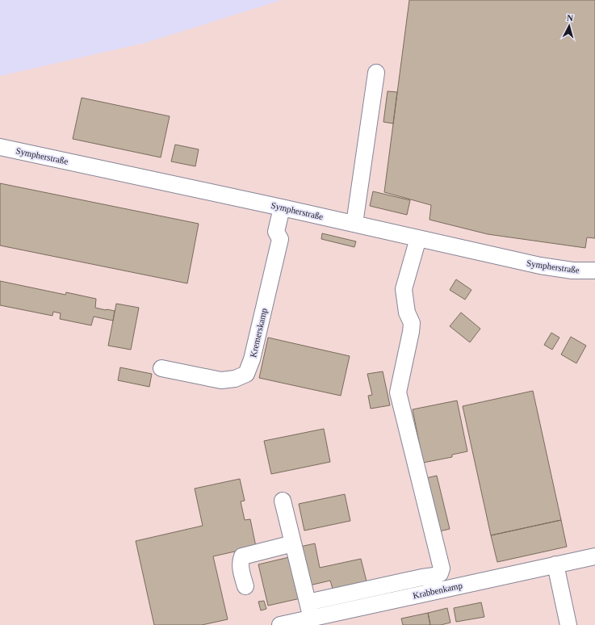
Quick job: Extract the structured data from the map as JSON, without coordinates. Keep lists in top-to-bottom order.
{
  "streets": {
    "street": ["Sympherstraße", "Kremerskamp", "Krabbenkamp"]
  },
  "crossings": [
    ["Sympherstraße", "Kremerskamp"]
  ],
  "north": "top"
}
